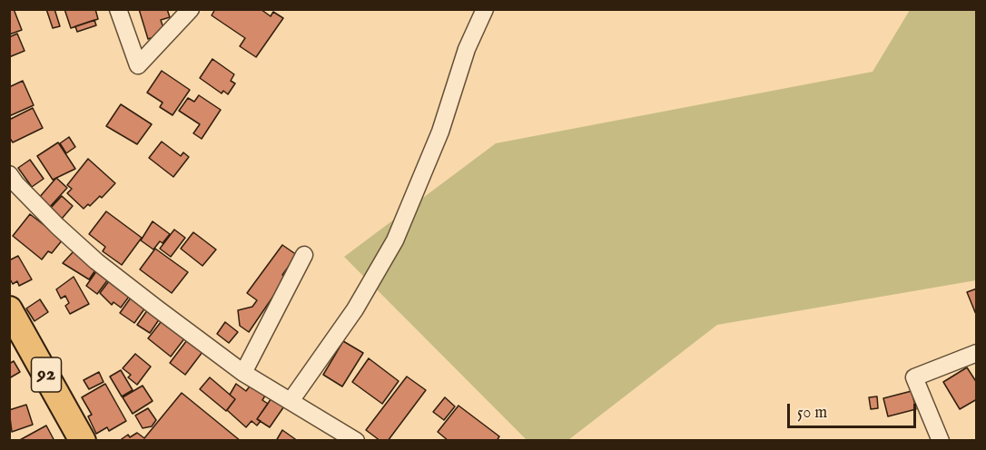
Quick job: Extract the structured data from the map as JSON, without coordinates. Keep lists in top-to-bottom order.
{
  "streets": {
    "main road": ["92"]
  },
  "scale_bar": "50 m"
}
